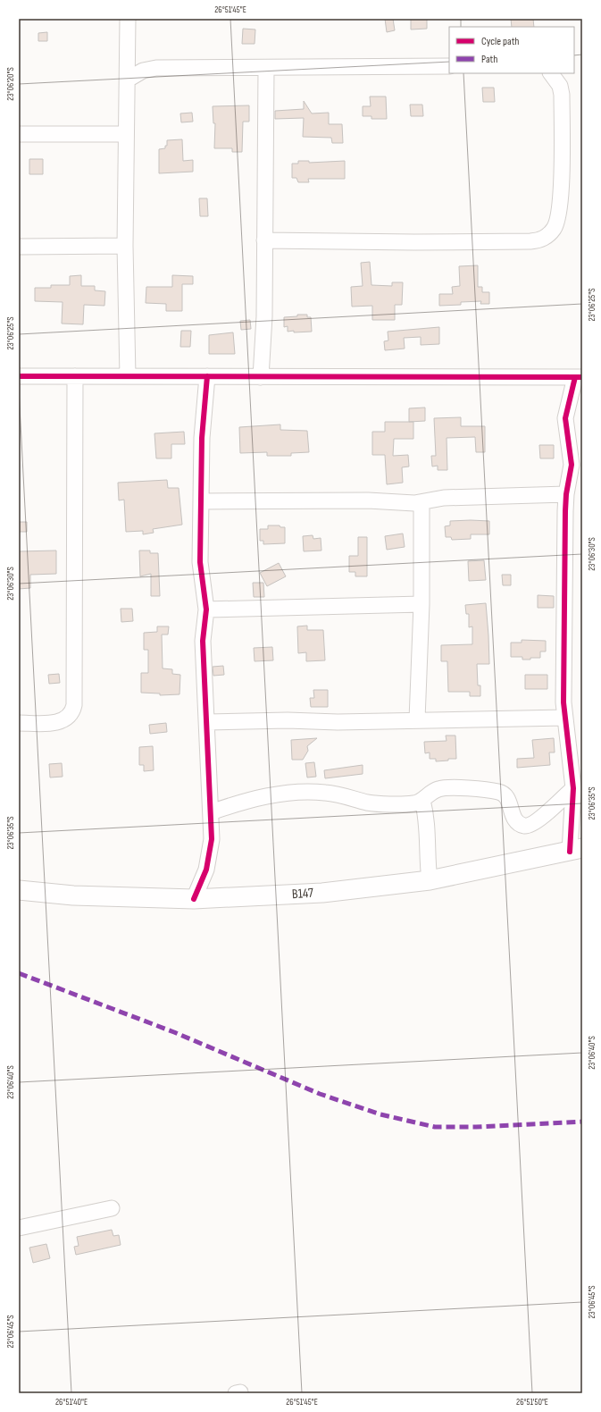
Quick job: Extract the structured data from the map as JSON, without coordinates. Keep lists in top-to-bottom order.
{
  "streets": {
    "main road": ["B147"]
  },
  "legend": ["Cycle path", "Path"],
  "coordinates": [
    "26°51'45\"E",
    "23°06'20\"S",
    "23°06'25\"S",
    "23°06'30\"S",
    "23°06'35\"S",
    "23°06'40\"S",
    "23°06'45\"S",
    "26°51'40\"E",
    "26°51'50\"E"
  ]
}
